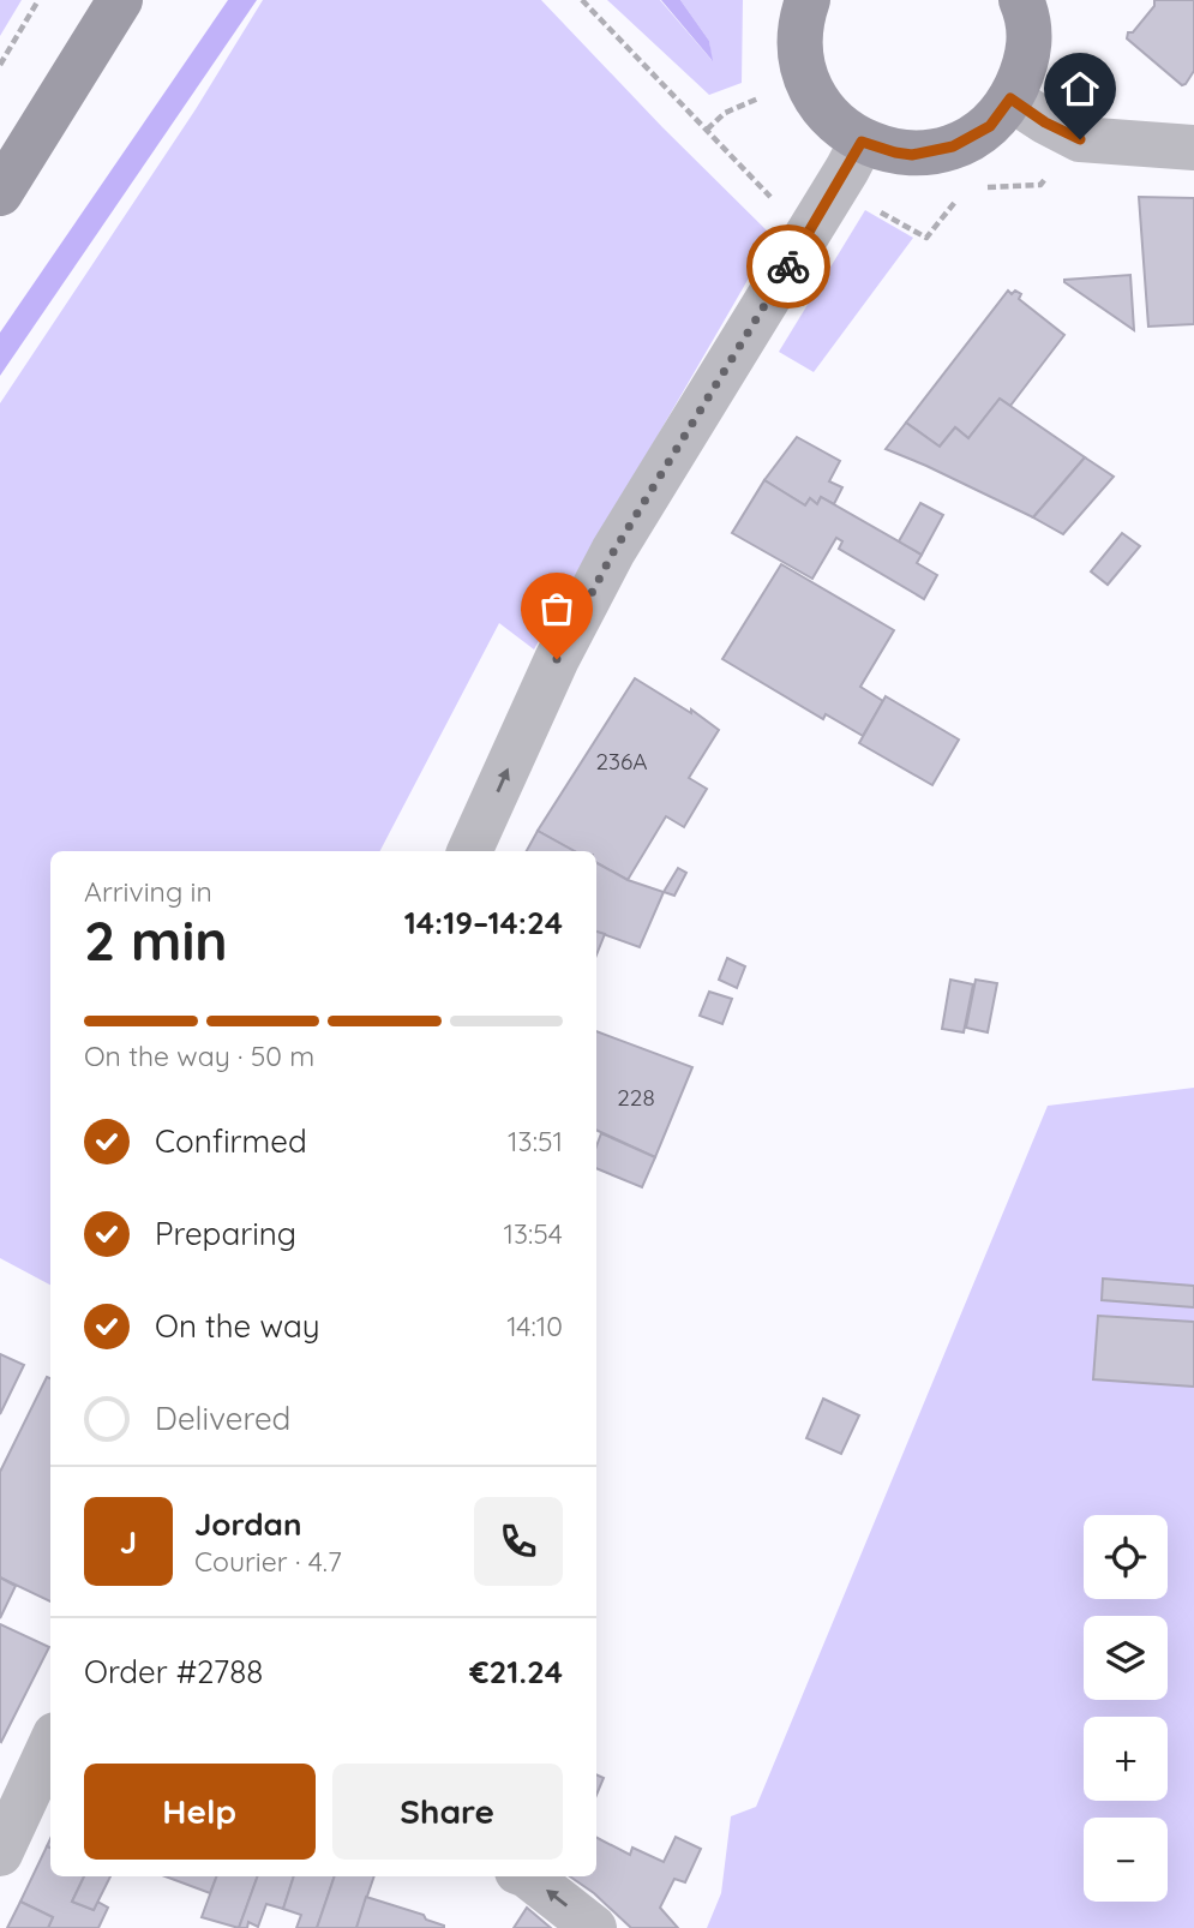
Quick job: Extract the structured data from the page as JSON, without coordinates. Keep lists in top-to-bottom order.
{
  "house_numbers": ["236A", "228"],
  "page": {
    "heading": ["2 min", "Arriving in", "14:19–14:24"],
    "panel": [
      "Jordan",
      "Courier · 4.7",
      "Order #2788",
      "€21.24"
    ],
    "bar": "On the way · 50 m",
    "list": [
      ["Confirmed", "13:51"],
      ["Preparing", "13:54"],
      ["On the way", "14:10"],
      "Delivered"
    ],
    "round": "J",
    "map_buttons": ["+", "−"],
    "buttons": ["Help", "Share"]
  }
}
